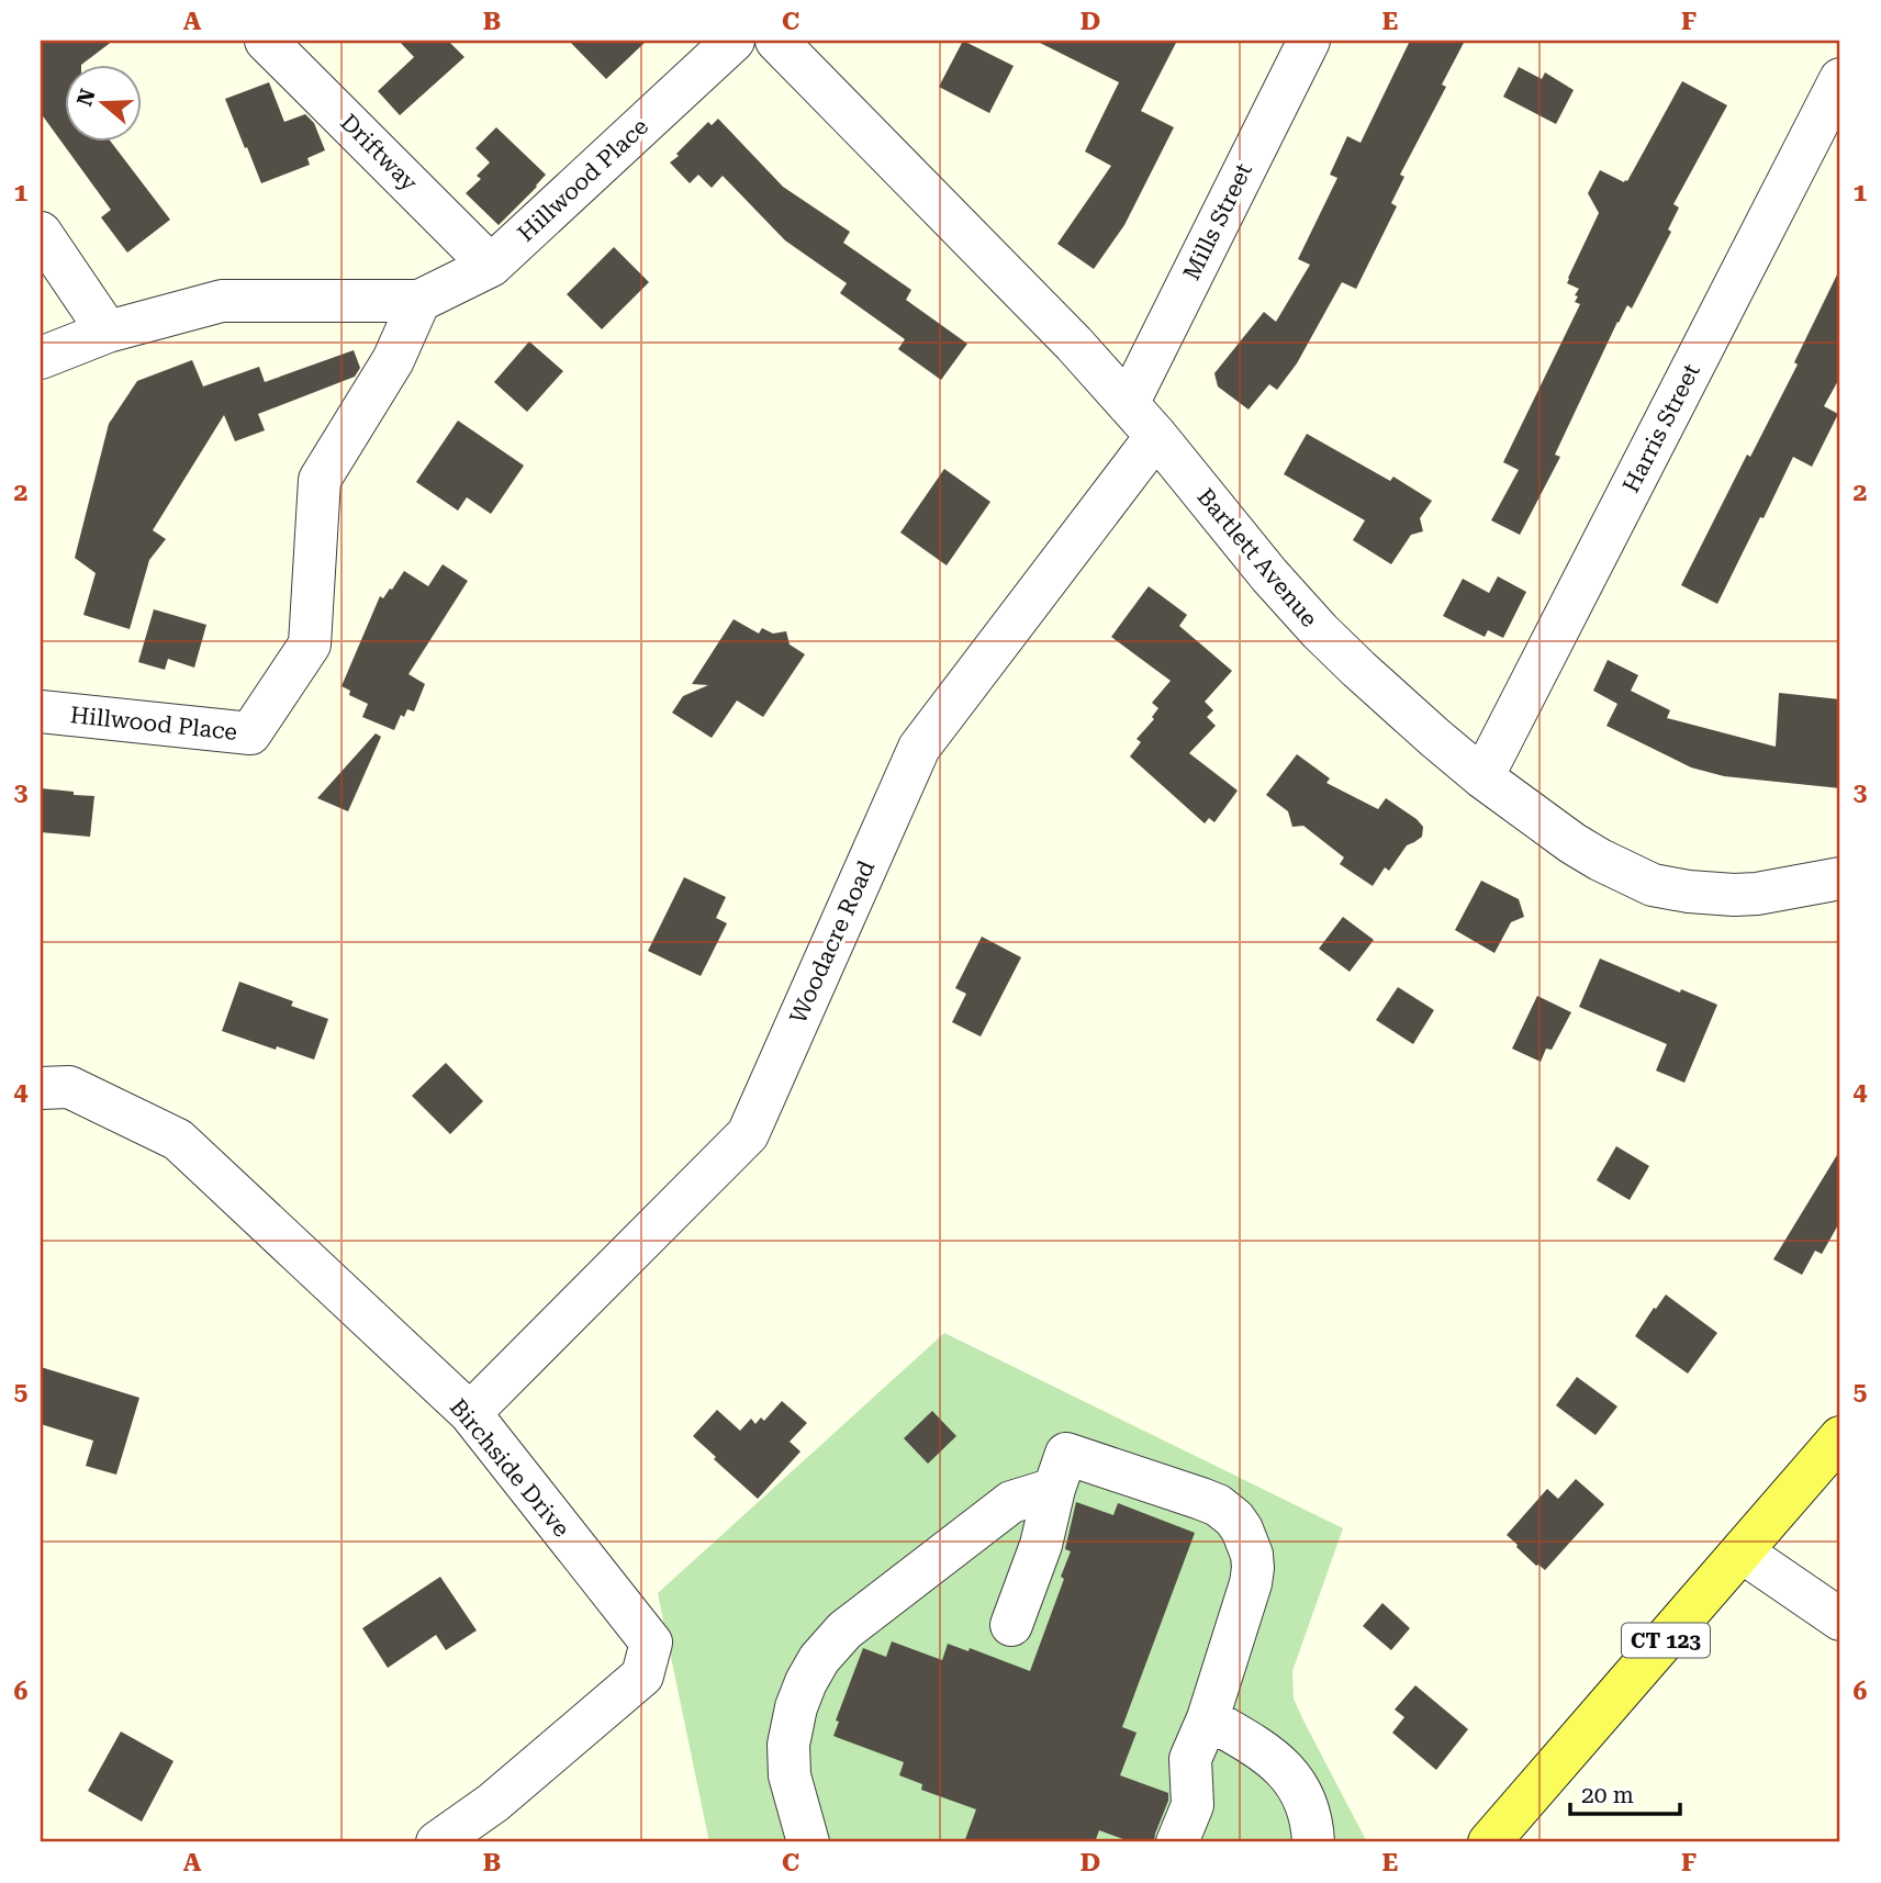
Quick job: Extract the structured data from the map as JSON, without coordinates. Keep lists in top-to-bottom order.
{
  "streets": {
    "main road": ["CT 123"],
    "street": [
      "Driftway",
      "Hillwood Place",
      "Mills Street",
      "Harris Street",
      "Bartlett Avenue",
      "Woodacre Road",
      "Birchside Drive"
    ]
  },
  "crossings": [
    ["Driftway", "Hillwood Place"],
    ["Mills Street", "Bartlett Avenue"],
    ["Harris Street", "Bartlett Avenue"],
    ["Bartlett Avenue", "Woodacre Road"],
    ["Woodacre Road", "Birchside Drive"]
  ],
  "scale_bar": "20 m",
  "north": "left",
  "grid": {
    "columns": [
      "A",
      "B",
      "C",
      "D",
      "E",
      "F"
    ],
    "rows": [
      "1",
      "2",
      "3",
      "4",
      "5",
      "6"
    ]
  }
}
